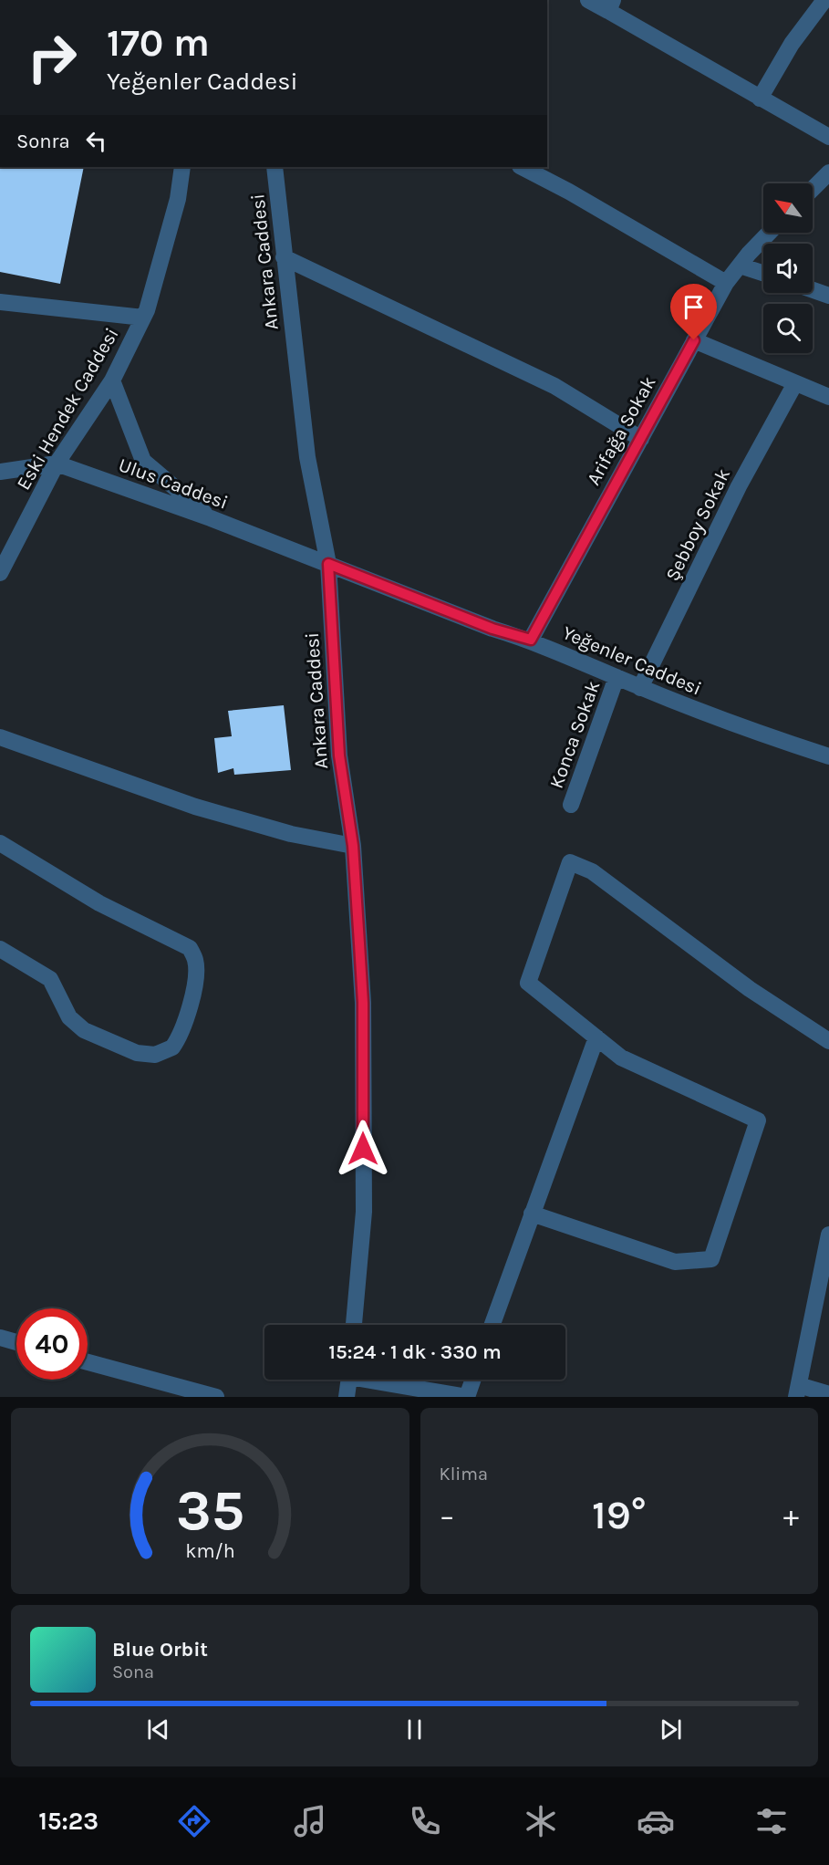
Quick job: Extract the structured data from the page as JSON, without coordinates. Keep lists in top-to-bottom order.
{
  "streets": {
    "street": [
      "Ankara Caddesi",
      "Eski Hendek Caddesi",
      "Arifağa Sokak",
      "Ulus Caddesi",
      "Şebboy Sokak",
      "Yeğenler Caddesi",
      "Konca Sokak"
    ]
  },
  "crossings": [
    ["Ankara Caddesi", "Ulus Caddesi"],
    ["Ankara Caddesi", "Yeğenler Caddesi"],
    ["Eski Hendek Caddesi", "Ulus Caddesi"],
    ["Arifağa Sokak", "Yeğenler Caddesi"],
    ["Ulus Caddesi", "Yeğenler Caddesi"],
    ["Şebboy Sokak", "Yeğenler Caddesi"],
    ["Yeğenler Caddesi", "Konca Sokak"]
  ],
  "north": "top left",
  "page": {
    "turn": ["170 m", "Yeğenler Caddesi"],
    "then": "Sonra",
    "limit": "40",
    "trip": "15:24 · 1 dk · 330 m",
    "tile": "Klima",
    "heat": ["−", "19°", "+"],
    "song": ["Blue Orbit", "Sona"],
    "tabs": "15:23",
    "gauge": ["35", "km/h"]
  }
}
